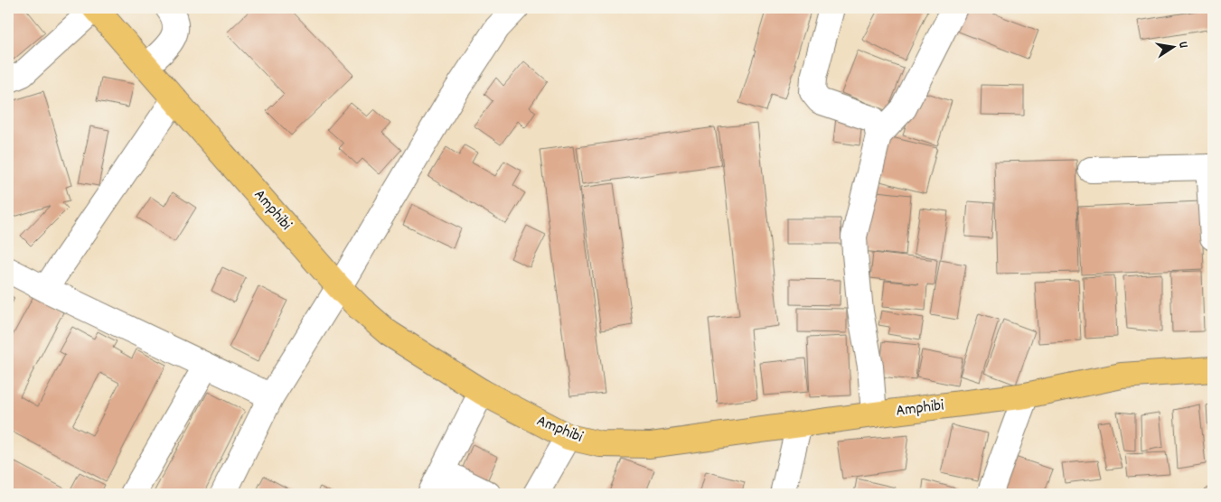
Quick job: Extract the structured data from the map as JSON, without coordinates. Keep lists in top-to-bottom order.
{
  "streets": {
    "main road": ["Amphibi"]
  },
  "north": "right"
}
